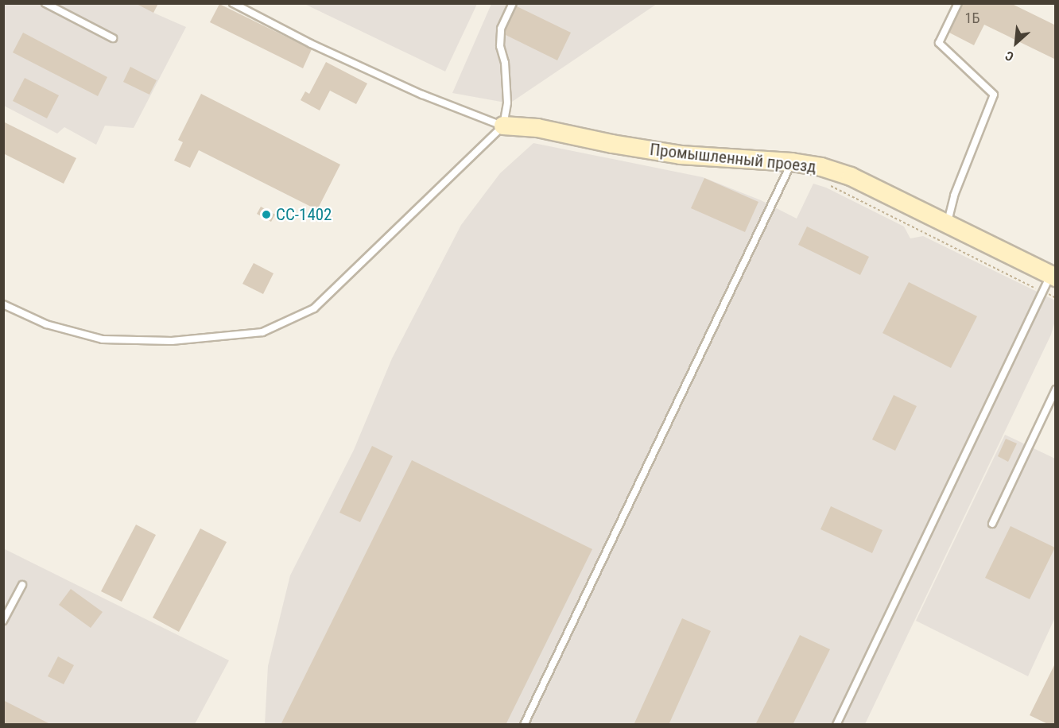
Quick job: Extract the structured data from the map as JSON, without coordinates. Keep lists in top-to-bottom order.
{
  "streets": {
    "street": ["Промышленный проезд"]
  },
  "places": ["СС-1402"],
  "house_numbers": ["1Б"],
  "north": "bottom left"
}
